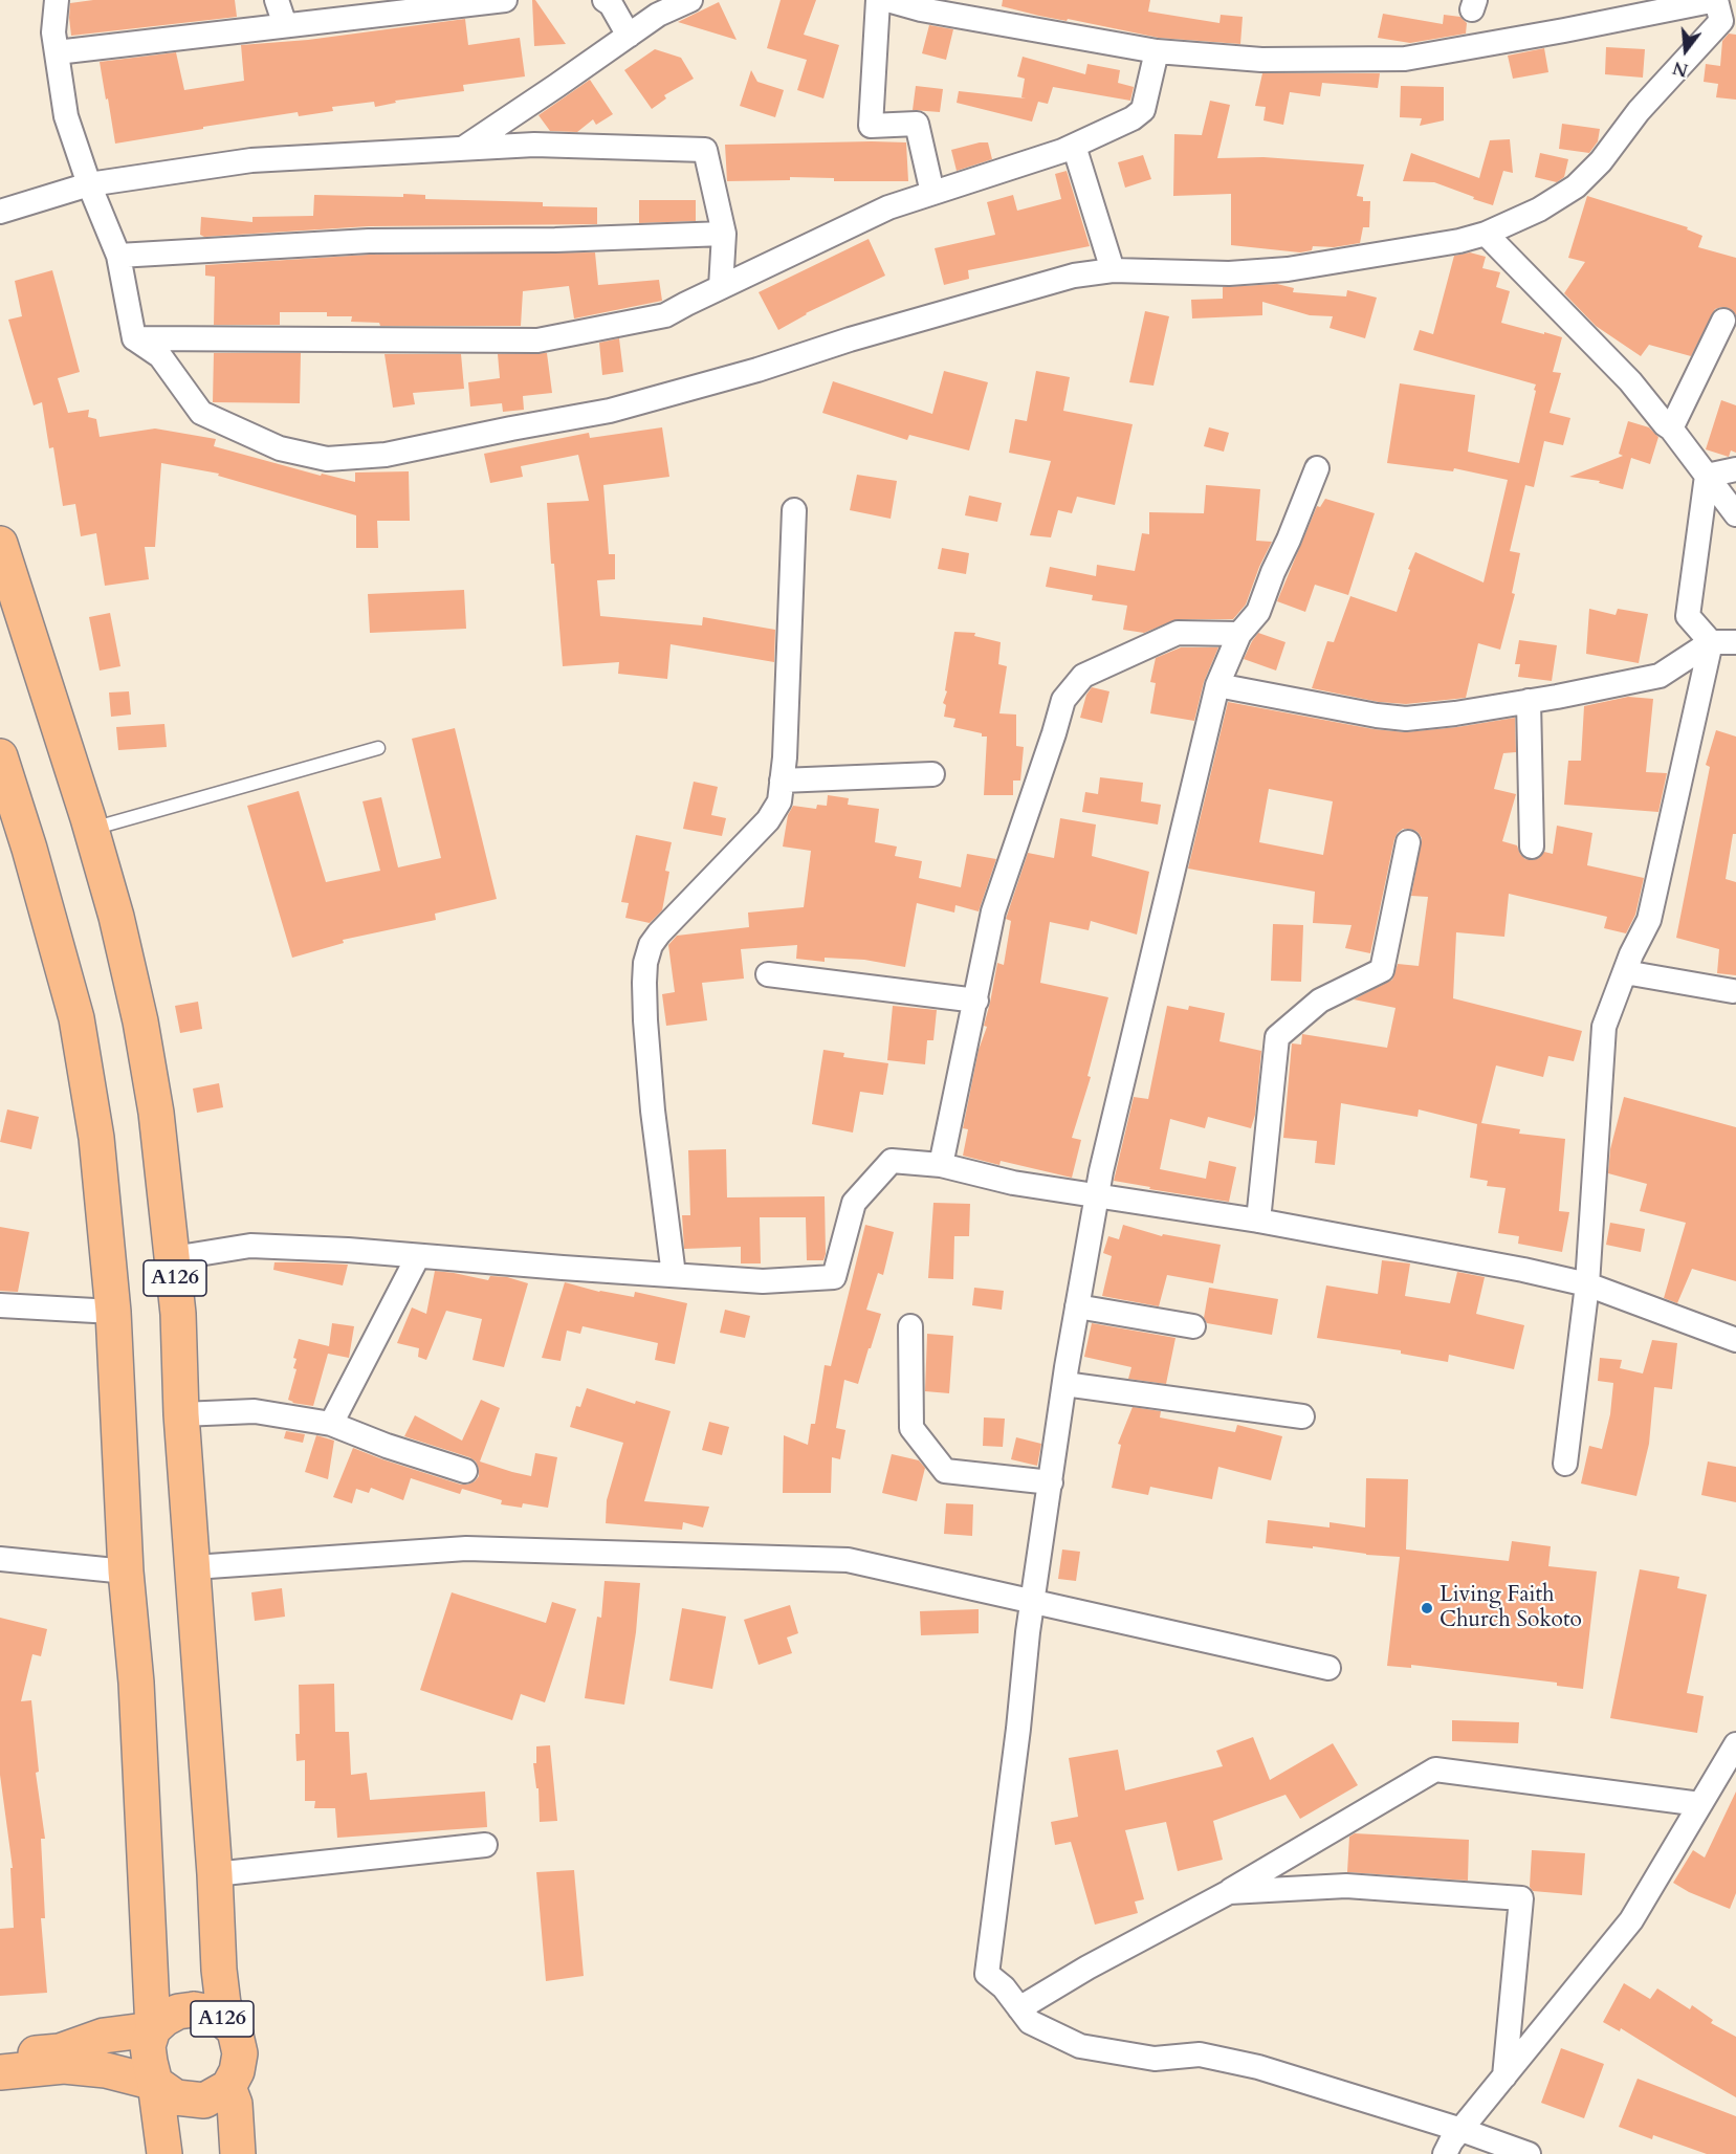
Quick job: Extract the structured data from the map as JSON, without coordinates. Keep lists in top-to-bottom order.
{
  "streets": {
    "main road": ["A126"]
  },
  "places": ["Living Faith Church Sokoto"],
  "north": "bottom"
}
